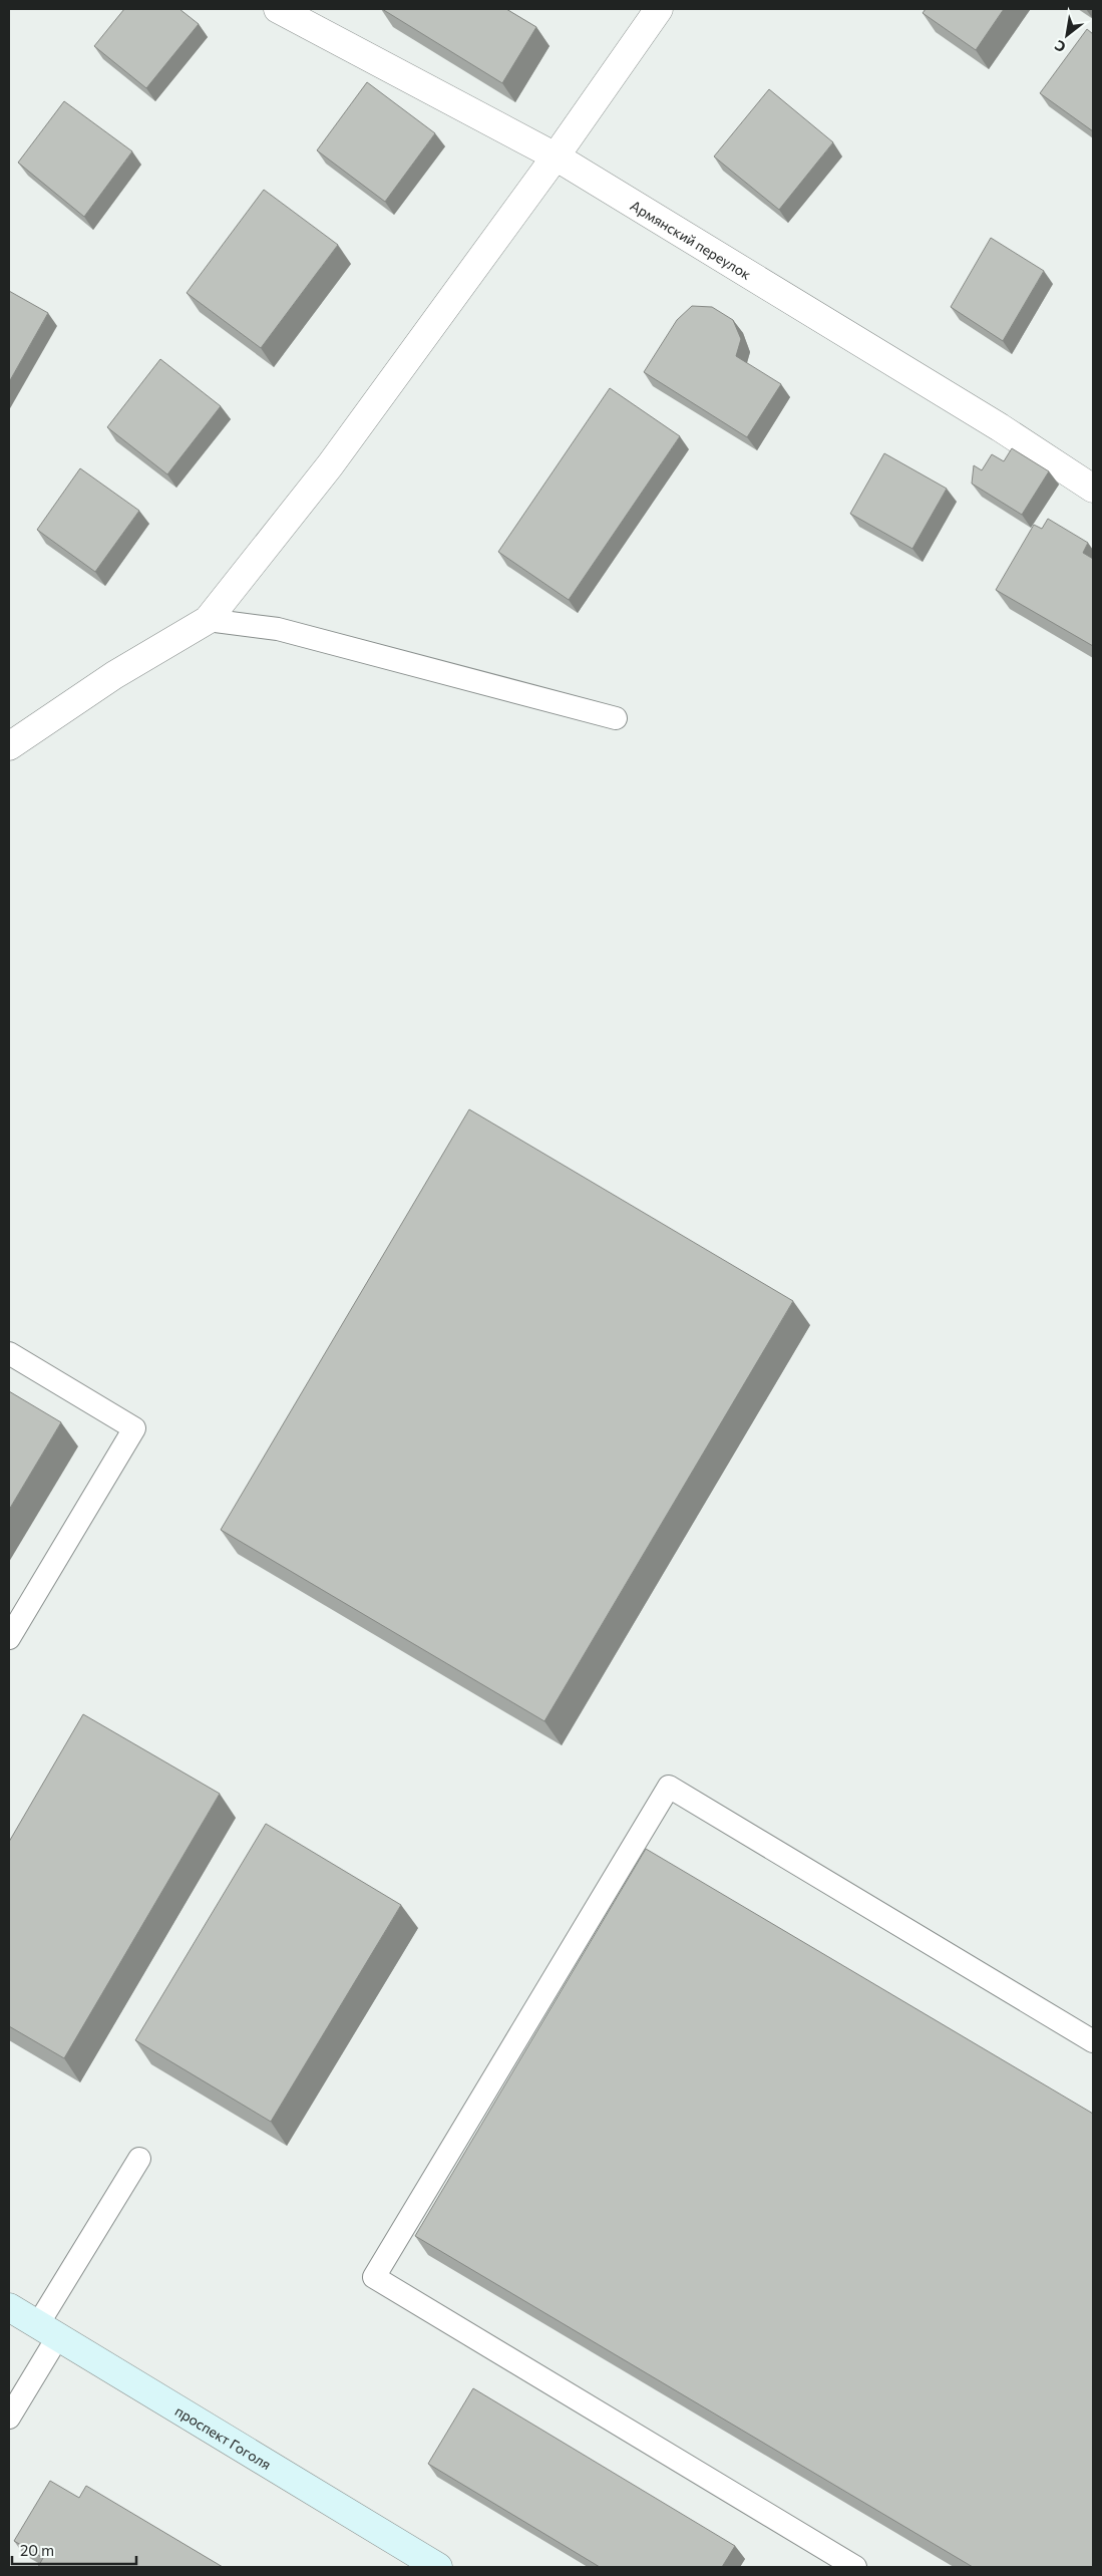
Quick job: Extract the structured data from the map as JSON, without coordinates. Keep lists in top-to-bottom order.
{
  "streets": {
    "street": ["Армянский переулок", "проспект Гоголя"]
  },
  "scale_bar": "20 m",
  "north": "bottom left"
}
